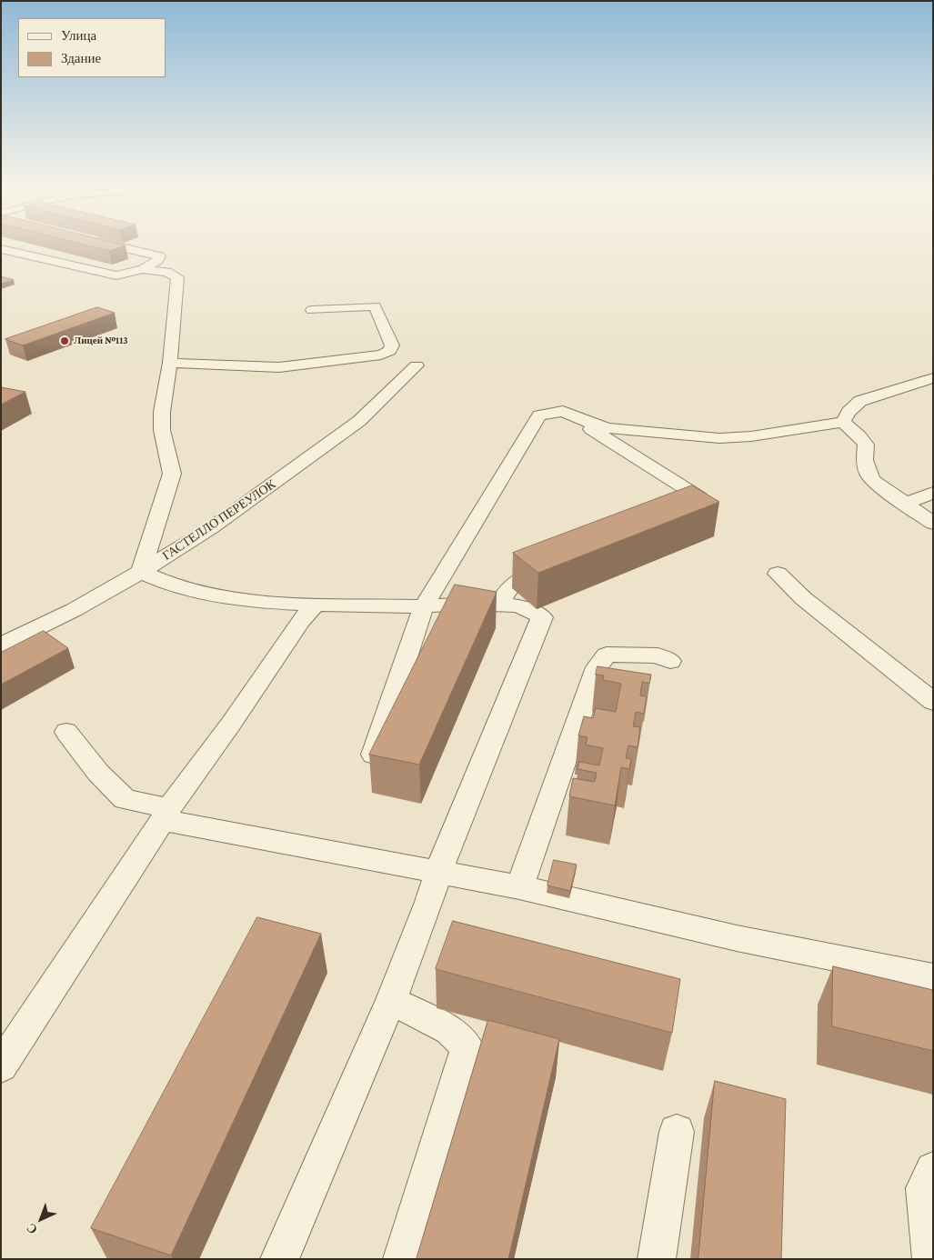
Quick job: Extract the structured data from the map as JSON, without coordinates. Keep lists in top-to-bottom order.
{
  "streets": {
    "street": ["ГАСТЕЛЛО ПЕРЕУЛОК"]
  },
  "places": ["Лицей №113"],
  "legend": ["Улица", "Здание"],
  "north": "bottom left"
}
